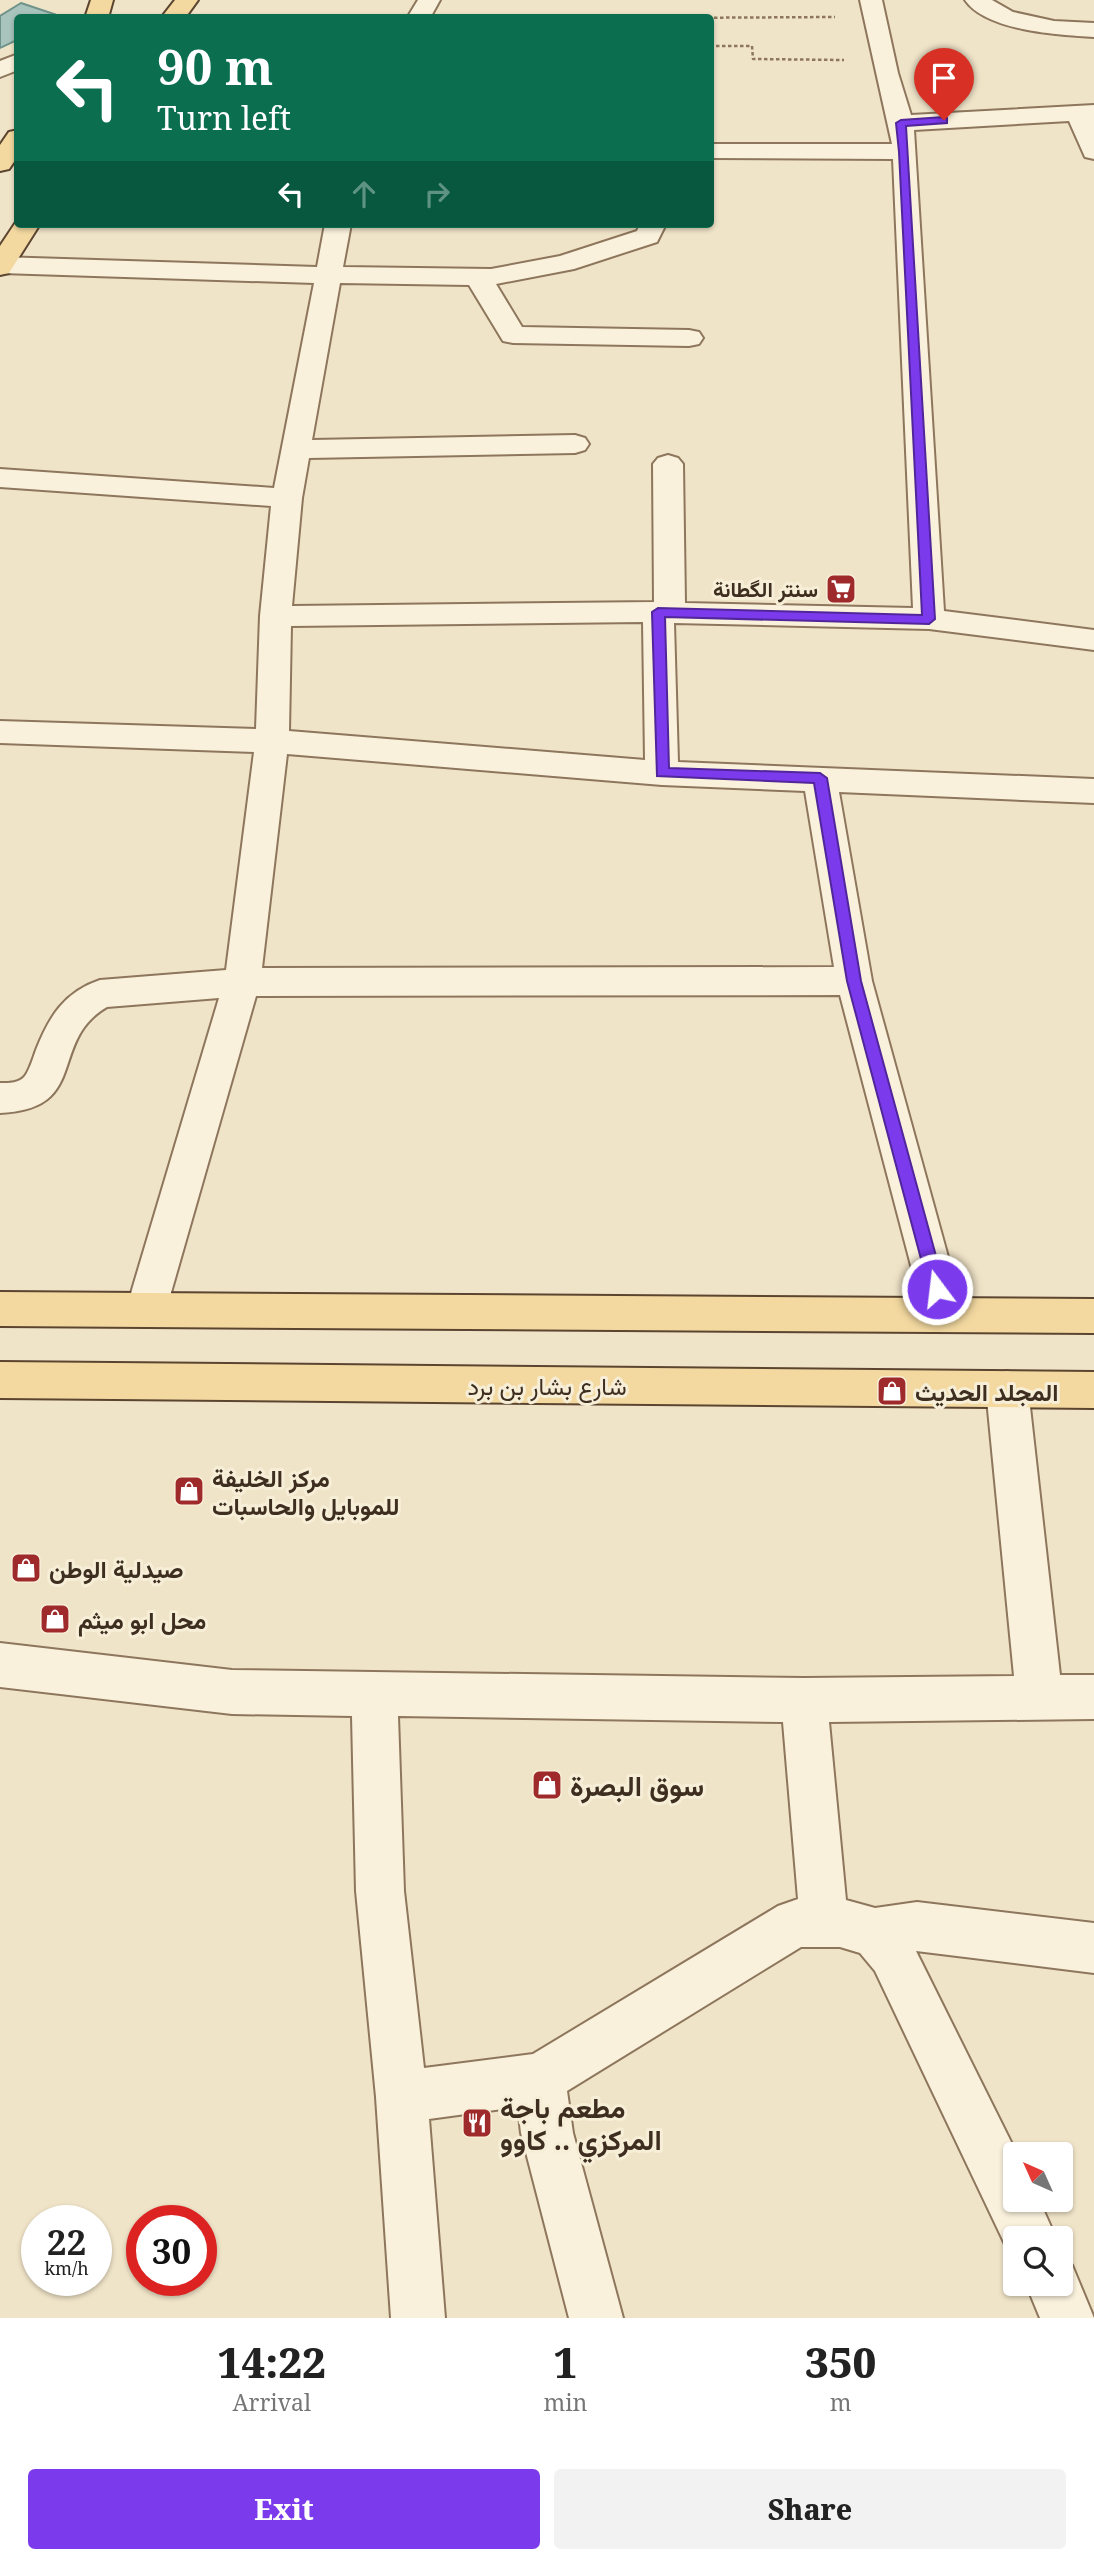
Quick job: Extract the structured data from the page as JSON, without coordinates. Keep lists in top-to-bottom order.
{
  "streets": {
    "main road": ["شارع بشار بن برد"]
  },
  "places": {
    "supermarket": ["سنتر الگطانة"],
    "shop": [
      "المجلد الحديث",
      "مركز الخليفة للموبايل والحاسبات",
      "صيدلية الوطن",
      "محل ابو ميثم",
      "سوق البصرة"
    ],
    "restaurant": ["مطعم باجة المركزي .. كاوو"]
  },
  "north": "top left",
  "page": {
    "turn": ["90 m", "Turn left"],
    "speed": "22 km/h",
    "limit": "30",
    "eta": [
      "14:22",
      "Arrival",
      "1",
      "min",
      "350",
      "m"
    ],
    "buttons": ["Exit", "Share"]
  }
}
